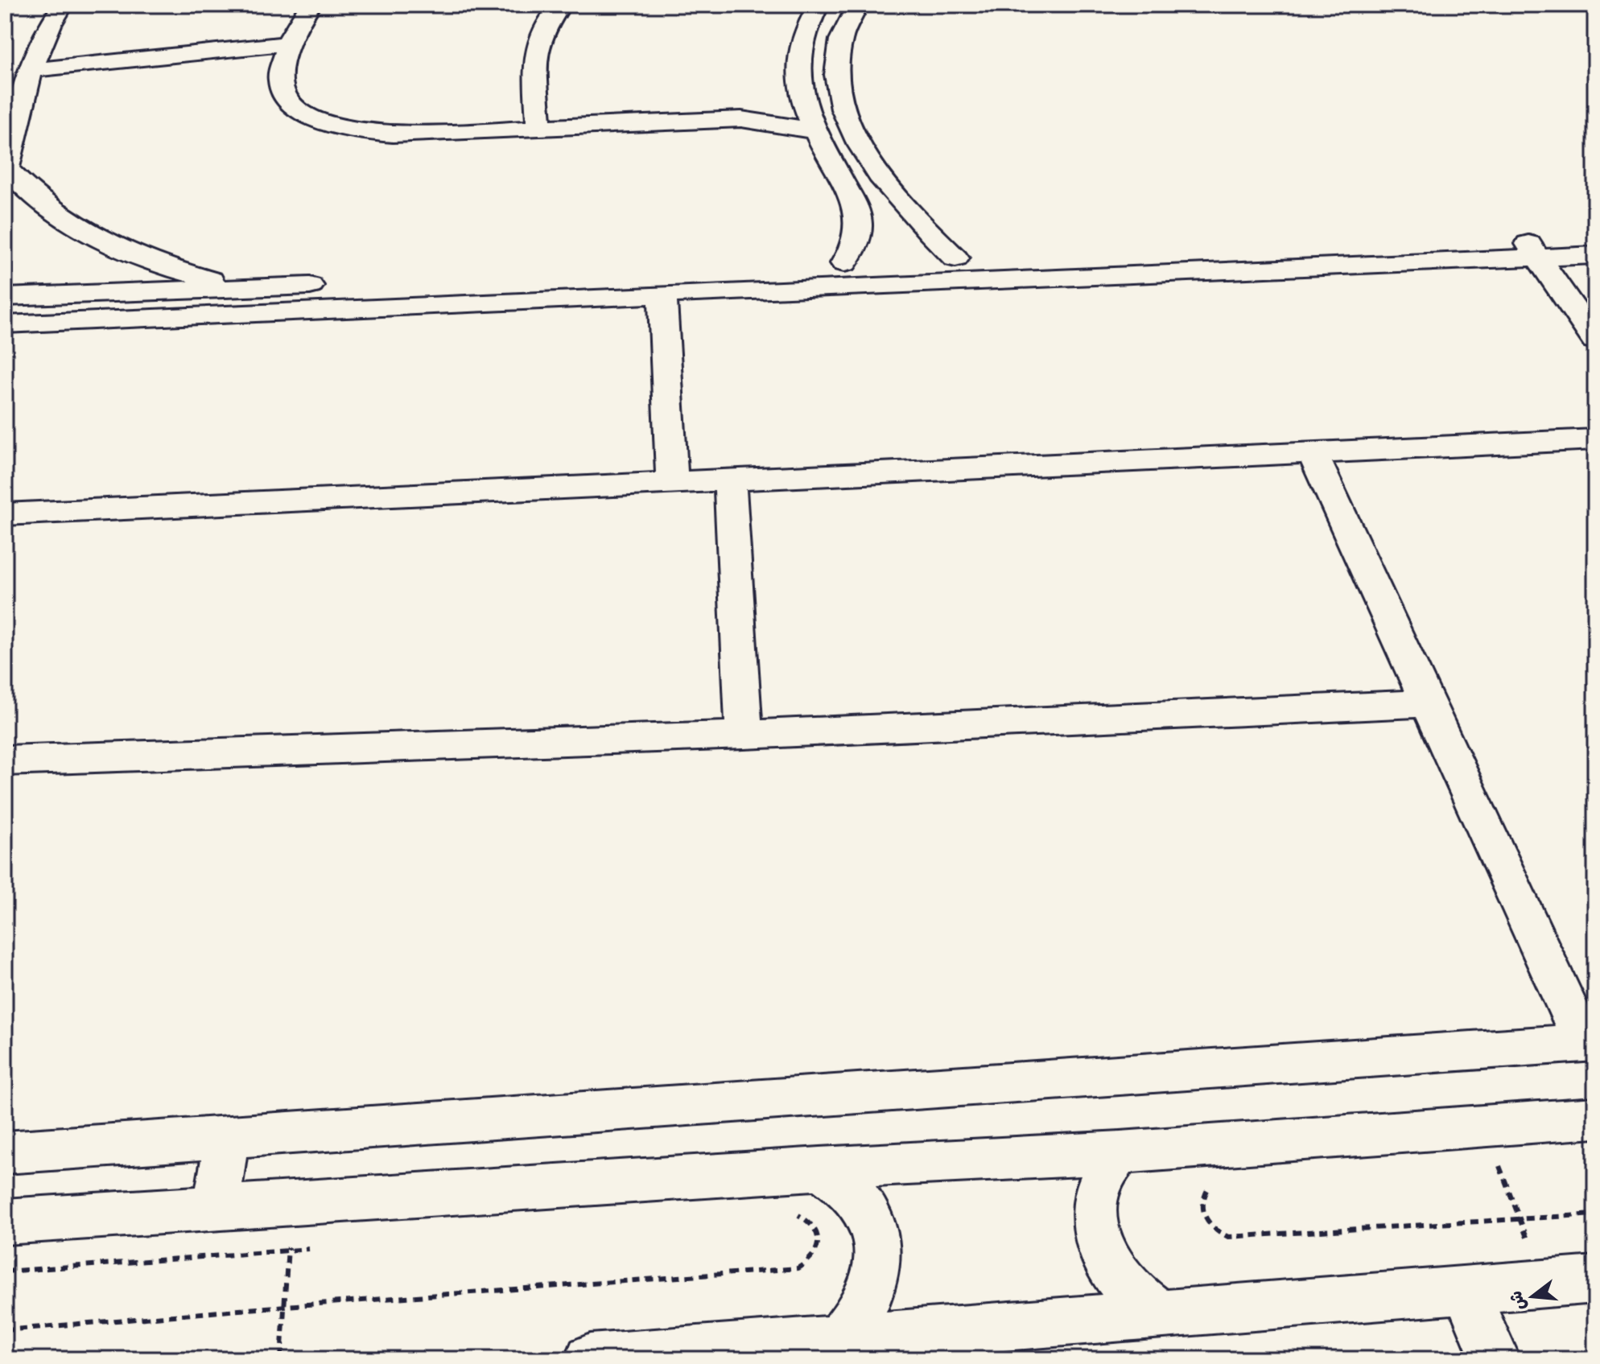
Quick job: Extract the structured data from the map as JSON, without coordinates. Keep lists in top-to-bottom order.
{
  "north": "left"
}
